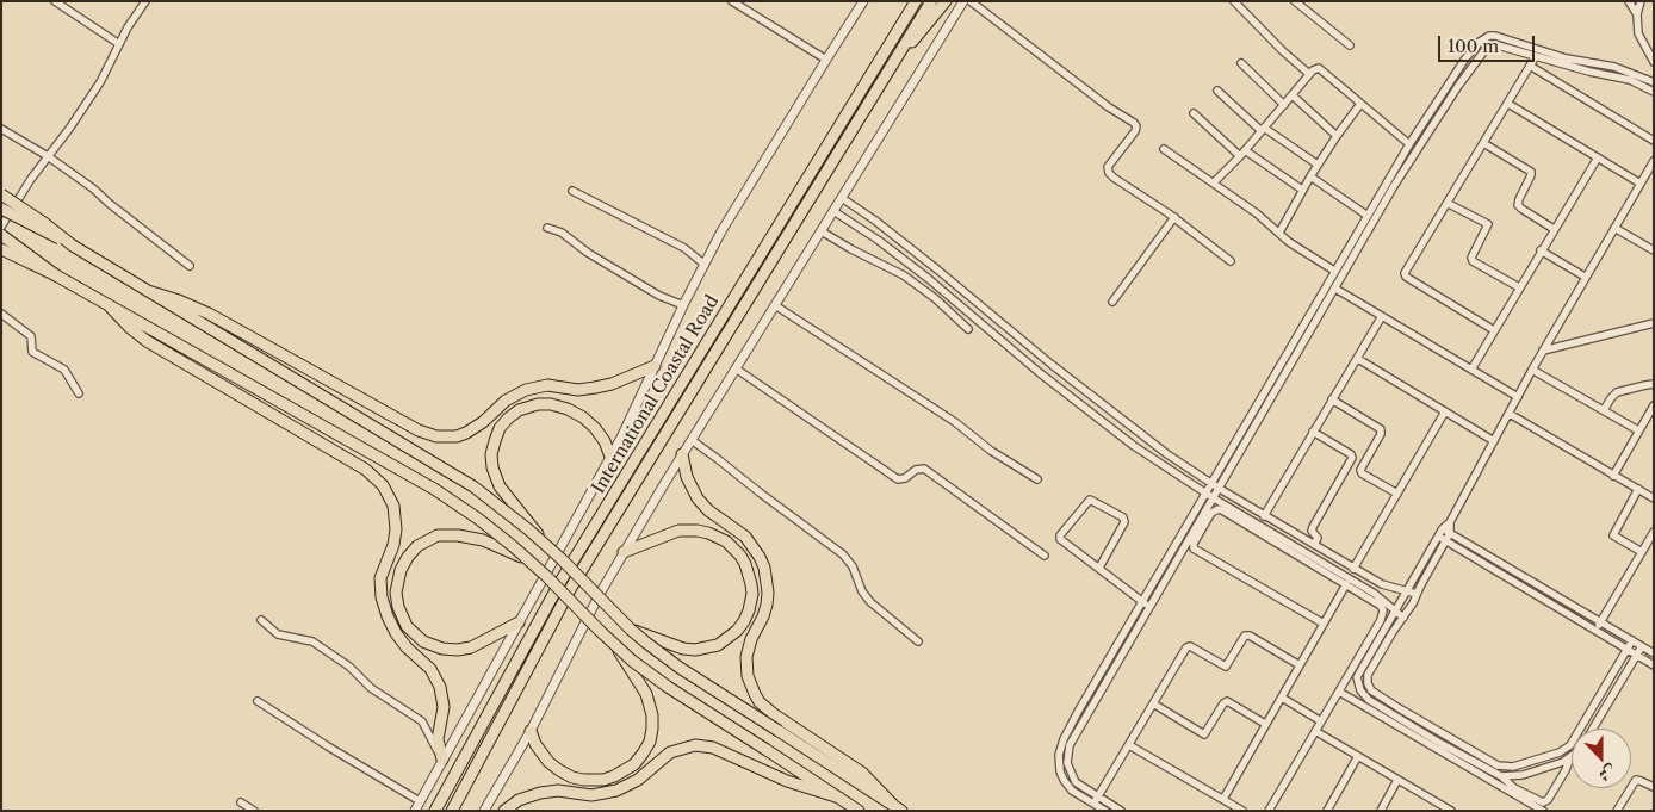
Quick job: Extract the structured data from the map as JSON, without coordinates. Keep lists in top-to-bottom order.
{
  "streets": {
    "main road": ["International Coastal Road"]
  },
  "scale_bar": "100 m",
  "north": "bottom"
}
